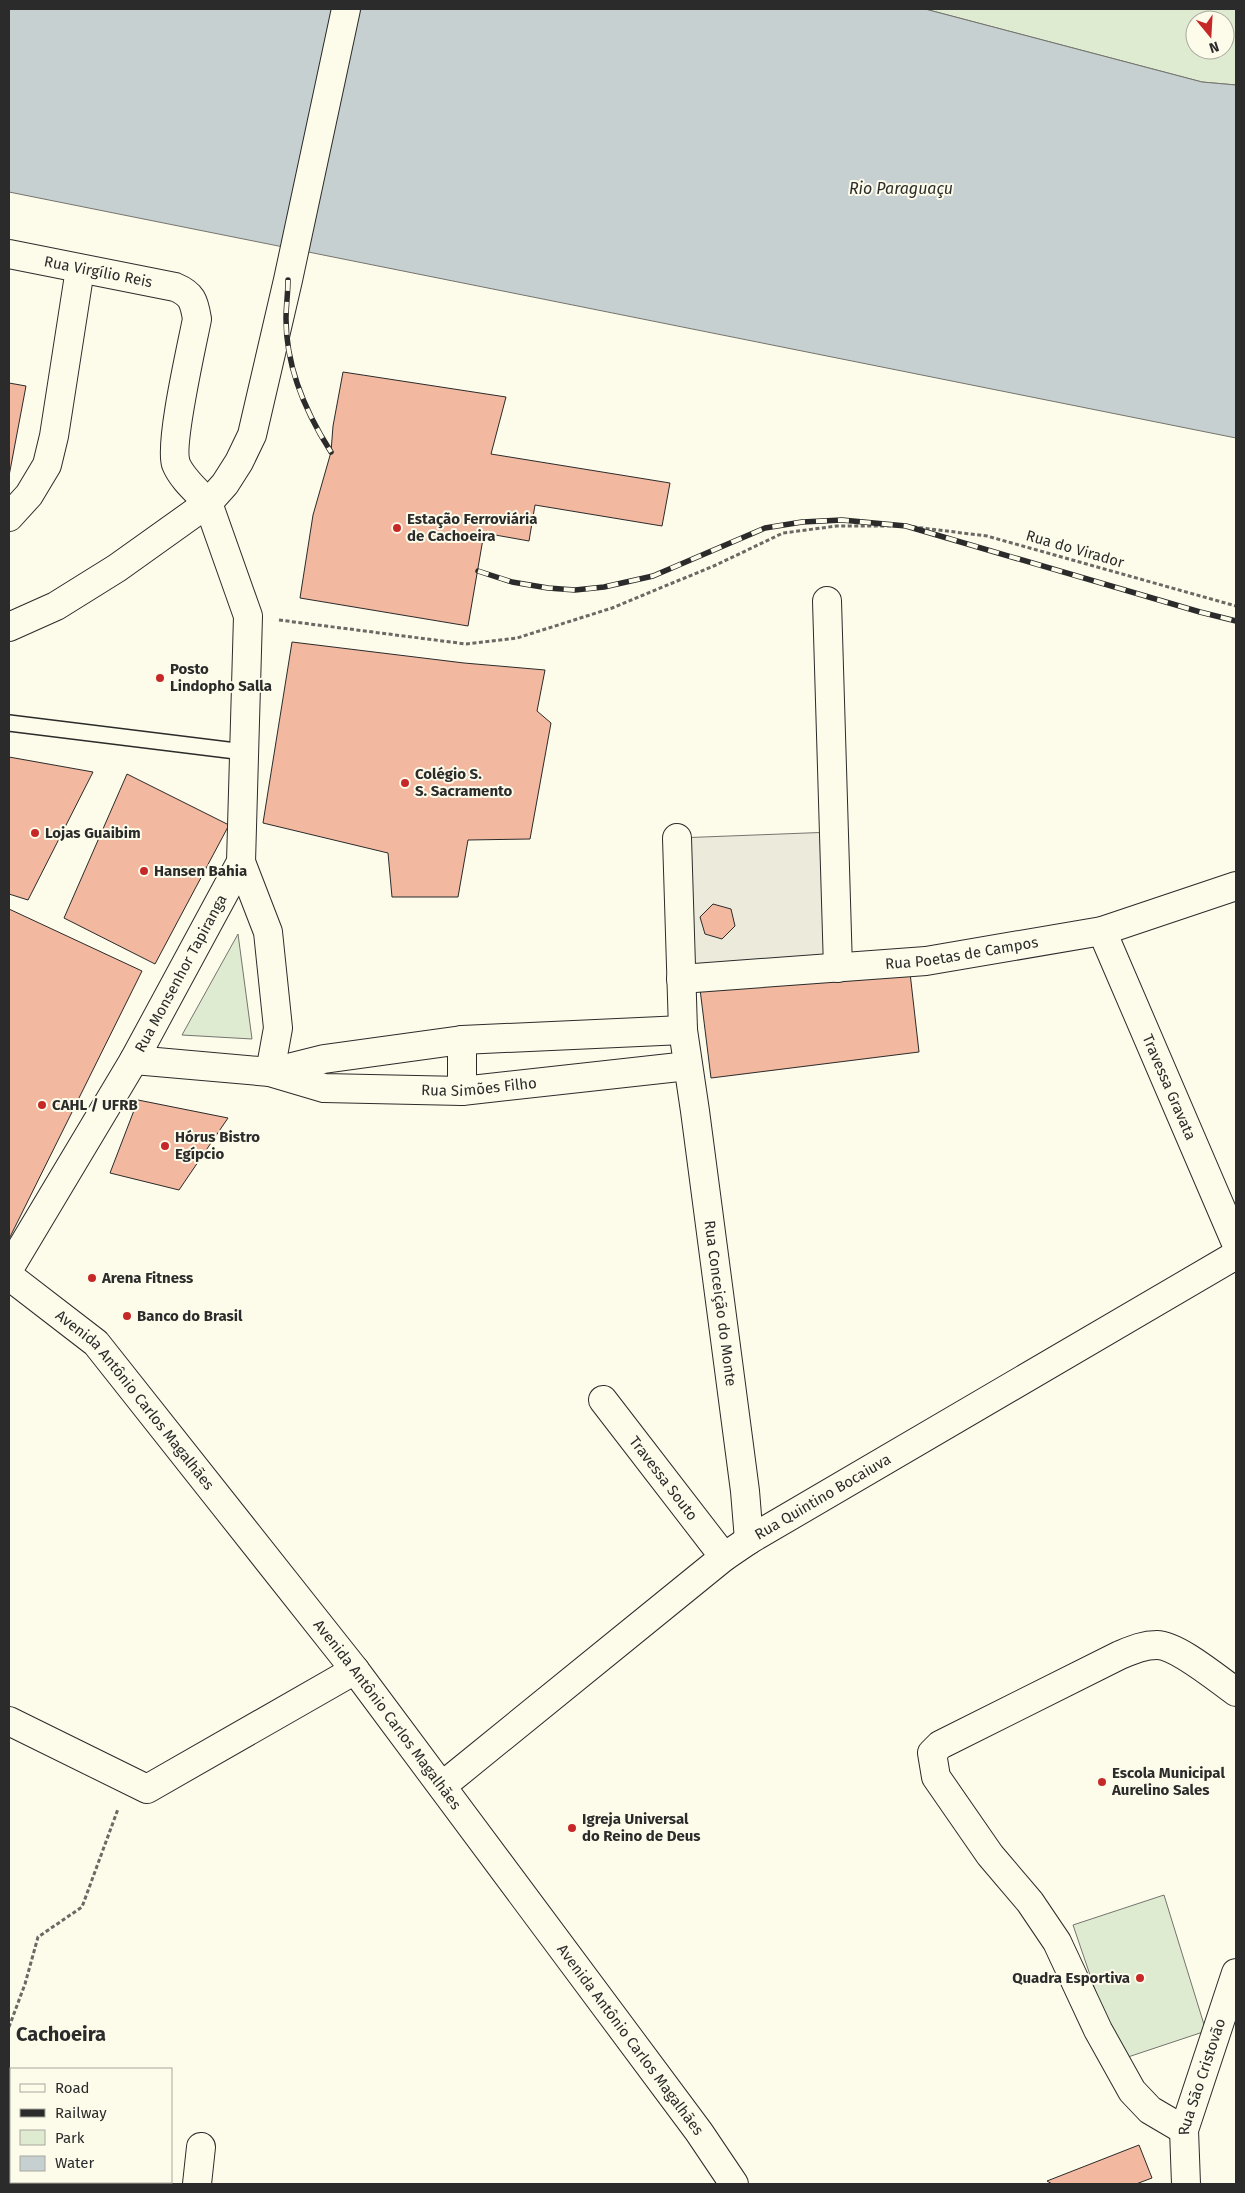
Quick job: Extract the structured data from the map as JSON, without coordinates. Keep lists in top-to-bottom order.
{
  "streets": {
    "street": [
      "Rua Virgílio Reis",
      "Rua Poetas de Campos",
      "Rua Monsenhor Tapiranga",
      "Rua Simões Filho",
      "Travessa Gravata",
      "Rua Conceição do Monte",
      "Avenida Antônio Carlos Magalhães",
      "Travessa Souto",
      "Rua Quintino Bocaiuva",
      "Rua São Cristovão"
    ],
    "path": ["Rua do Virador"]
  },
  "crossings": [
    ["Rua do Virador", "Rua Monsenhor Tapiranga"],
    ["Rua Poetas de Campos", "Travessa Gravata"],
    ["Rua Poetas de Campos", "Rua Conceição do Monte"],
    ["Rua Monsenhor Tapiranga", "Rua Simões Filho"],
    ["Rua Simões Filho", "Rua Conceição do Monte"],
    ["Rua Conceição do Monte", "Rua Quintino Bocaiuva"],
    ["Avenida Antônio Carlos Magalhães", "Rua Quintino Bocaiuva"],
    ["Travessa Souto", "Rua Quintino Bocaiuva"]
  ],
  "districts": ["Cachoeira"],
  "water": ["Rio Paraguaçu"],
  "places": [
    "Estação Ferroviária de Cachoeira",
    "Posto Lindopho Salla",
    "Colégio S. S. Sacramento",
    "Lojas Guaibim",
    "Hansen Bahia",
    "CAHL / UFRB",
    "Hórus Bistro Egípcio",
    "Arena Fitness",
    "Banco do Brasil",
    "Escola Municipal Aurelino Sales",
    "Igreja Universal do Reino de Deus",
    "Quadra Esportiva"
  ],
  "legend": [
    "Road",
    "Railway",
    "Park",
    "Water"
  ],
  "north": "bottom"
}
